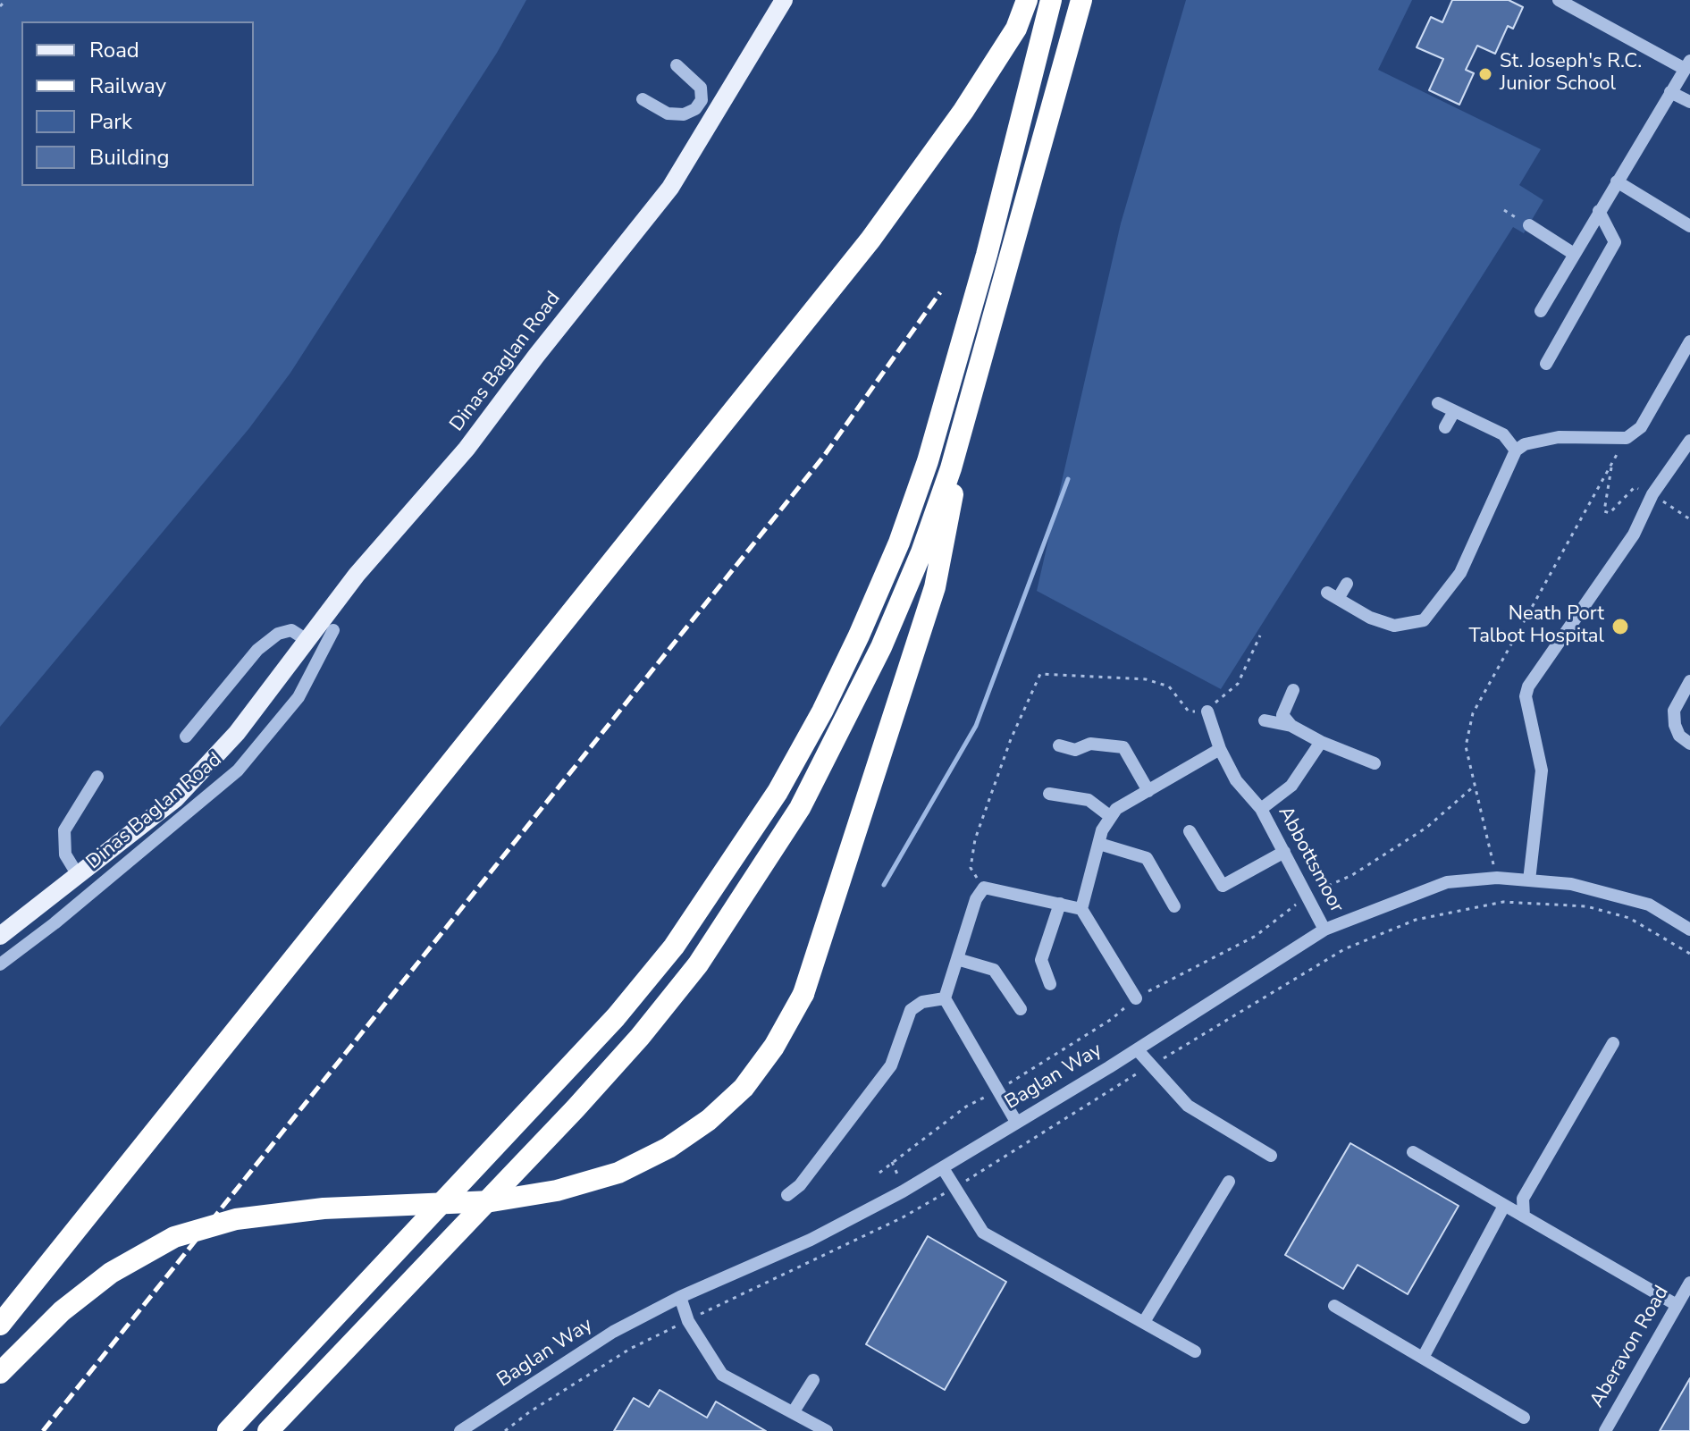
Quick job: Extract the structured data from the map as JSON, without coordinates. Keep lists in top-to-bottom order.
{
  "streets": {
    "main road": ["Dinas Baglan Road"],
    "street": ["Abbottsmoor", "Baglan Way", "Aberavon Road"]
  },
  "crossings": [
    ["Abbottsmoor", "Baglan Way"]
  ],
  "places": ["St. Joseph's R.C. Junior School", "Neath Port Talbot Hospital"],
  "legend": [
    "Road",
    "Railway",
    "Park",
    "Building"
  ]
}
